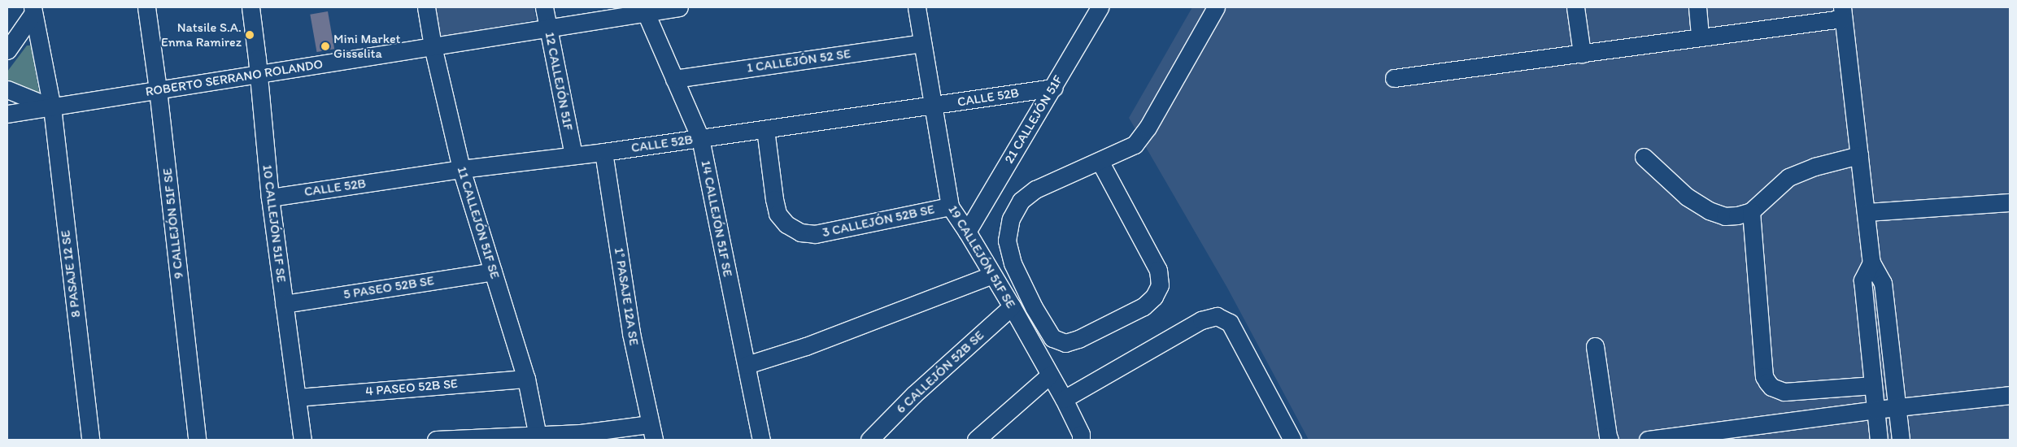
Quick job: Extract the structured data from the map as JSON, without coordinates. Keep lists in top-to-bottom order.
{
  "streets": {
    "street": [
      "1 CALLEJÓN 52 SE",
      "ROBERTO SERRANO ROLANDO",
      "12 CALLEJÓN 51F",
      "CALLE 52B",
      "21 CALLEJÓN 51F",
      "14 CALLEJÓN 51F SE",
      "3 CALLEJÓN 52B SE",
      "11 CALLEJÓN 51F SE",
      "9 CALLEJÓN 51F SE",
      "10 CALLEJÓN 51F SE",
      "19 CALLEJÓN 51F SE",
      "8 PASAJE 12 SE",
      "5 PASEO 52B SE",
      "1° PASAJE 12A SE",
      "6 CALLEJÓN 52B SE",
      "4 PASEO 52B SE"
    ]
  },
  "crossings": [
    ["1 CALLEJÓN 52 SE", "14 CALLEJÓN 51F SE"],
    ["1 CALLEJÓN 52 SE", "19 CALLEJÓN 51F SE"],
    ["ROBERTO SERRANO ROLANDO", "12 CALLEJÓN 51F"],
    ["ROBERTO SERRANO ROLANDO", "14 CALLEJÓN 51F SE"],
    ["ROBERTO SERRANO ROLANDO", "11 CALLEJÓN 51F SE"],
    ["ROBERTO SERRANO ROLANDO", "9 CALLEJÓN 51F SE"],
    ["ROBERTO SERRANO ROLANDO", "10 CALLEJÓN 51F SE"],
    ["ROBERTO SERRANO ROLANDO", "8 PASAJE 12 SE"],
    ["12 CALLEJÓN 51F", "CALLE 52B"],
    ["CALLE 52B", "21 CALLEJÓN 51F"],
    ["CALLE 52B", "14 CALLEJÓN 51F SE"],
    ["CALLE 52B", "3 CALLEJÓN 52B SE"],
    ["CALLE 52B", "11 CALLEJÓN 51F SE"],
    ["CALLE 52B", "10 CALLEJÓN 51F SE"],
    ["CALLE 52B", "19 CALLEJÓN 51F SE"],
    ["CALLE 52B", "1° PASAJE 12A SE"],
    ["21 CALLEJÓN 51F", "19 CALLEJÓN 51F SE"],
    ["3 CALLEJÓN 52B SE", "19 CALLEJÓN 51F SE"],
    ["11 CALLEJÓN 51F SE", "5 PASEO 52B SE"],
    ["11 CALLEJÓN 51F SE", "4 PASEO 52B SE"],
    ["10 CALLEJÓN 51F SE", "5 PASEO 52B SE"],
    ["10 CALLEJÓN 51F SE", "4 PASEO 52B SE"],
    ["19 CALLEJÓN 51F SE", "6 CALLEJÓN 52B SE"]
  ],
  "places": ["Natsile S.A. Enma Ramirez", "Mini Market Gisselita"]
}
